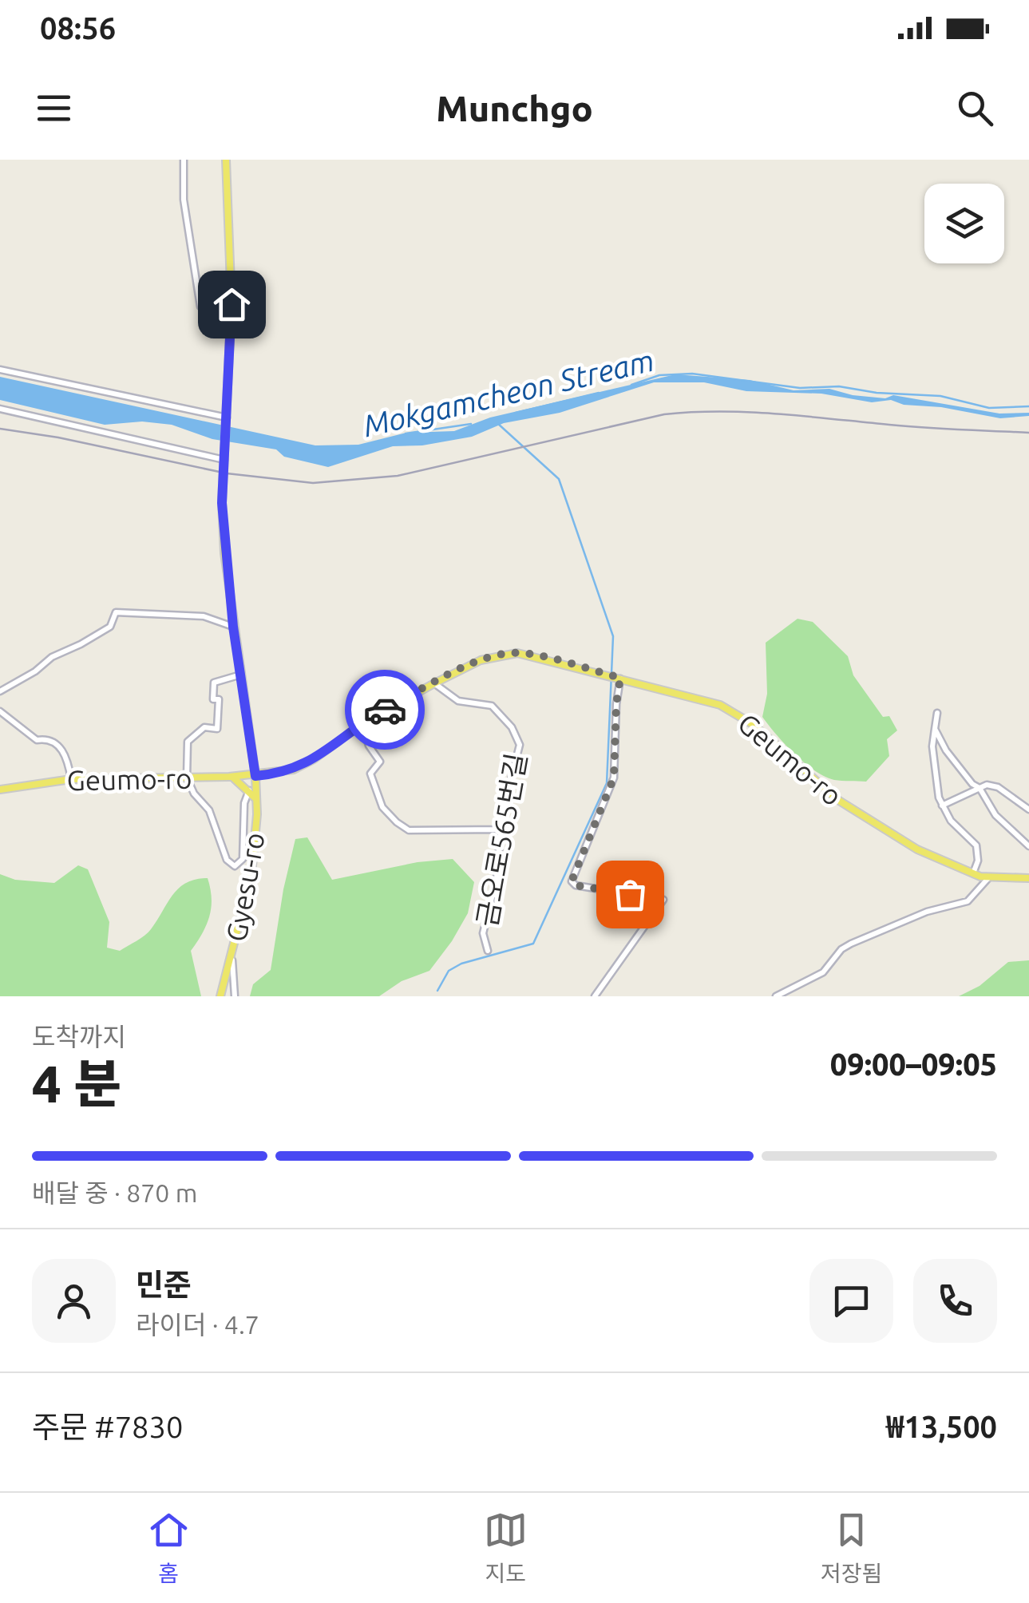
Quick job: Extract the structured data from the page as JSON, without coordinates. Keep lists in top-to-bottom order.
{
  "streets": {
    "main road": ["Geumo-ro", "Gyesu-ro"],
    "street": ["금오로565번길"]
  },
  "crossings": [
    ["Geumo-ro", "금오로565번길"],
    ["Geumo-ro", "Gyesu-ro"]
  ],
  "water": ["Mokgamcheon Stream"],
  "page": {
    "status": "08:56",
    "header": "Munchgo",
    "heading": ["4 분", "도착까지", "09:00–09:05"],
    "panel": [
      "민준",
      "라이더 · 4.7",
      "주문 #7830",
      "₩13,500"
    ],
    "bar": "배달 중 · 870 m",
    "tabs": ["홈", "지도", "저장됨"]
  }
}
